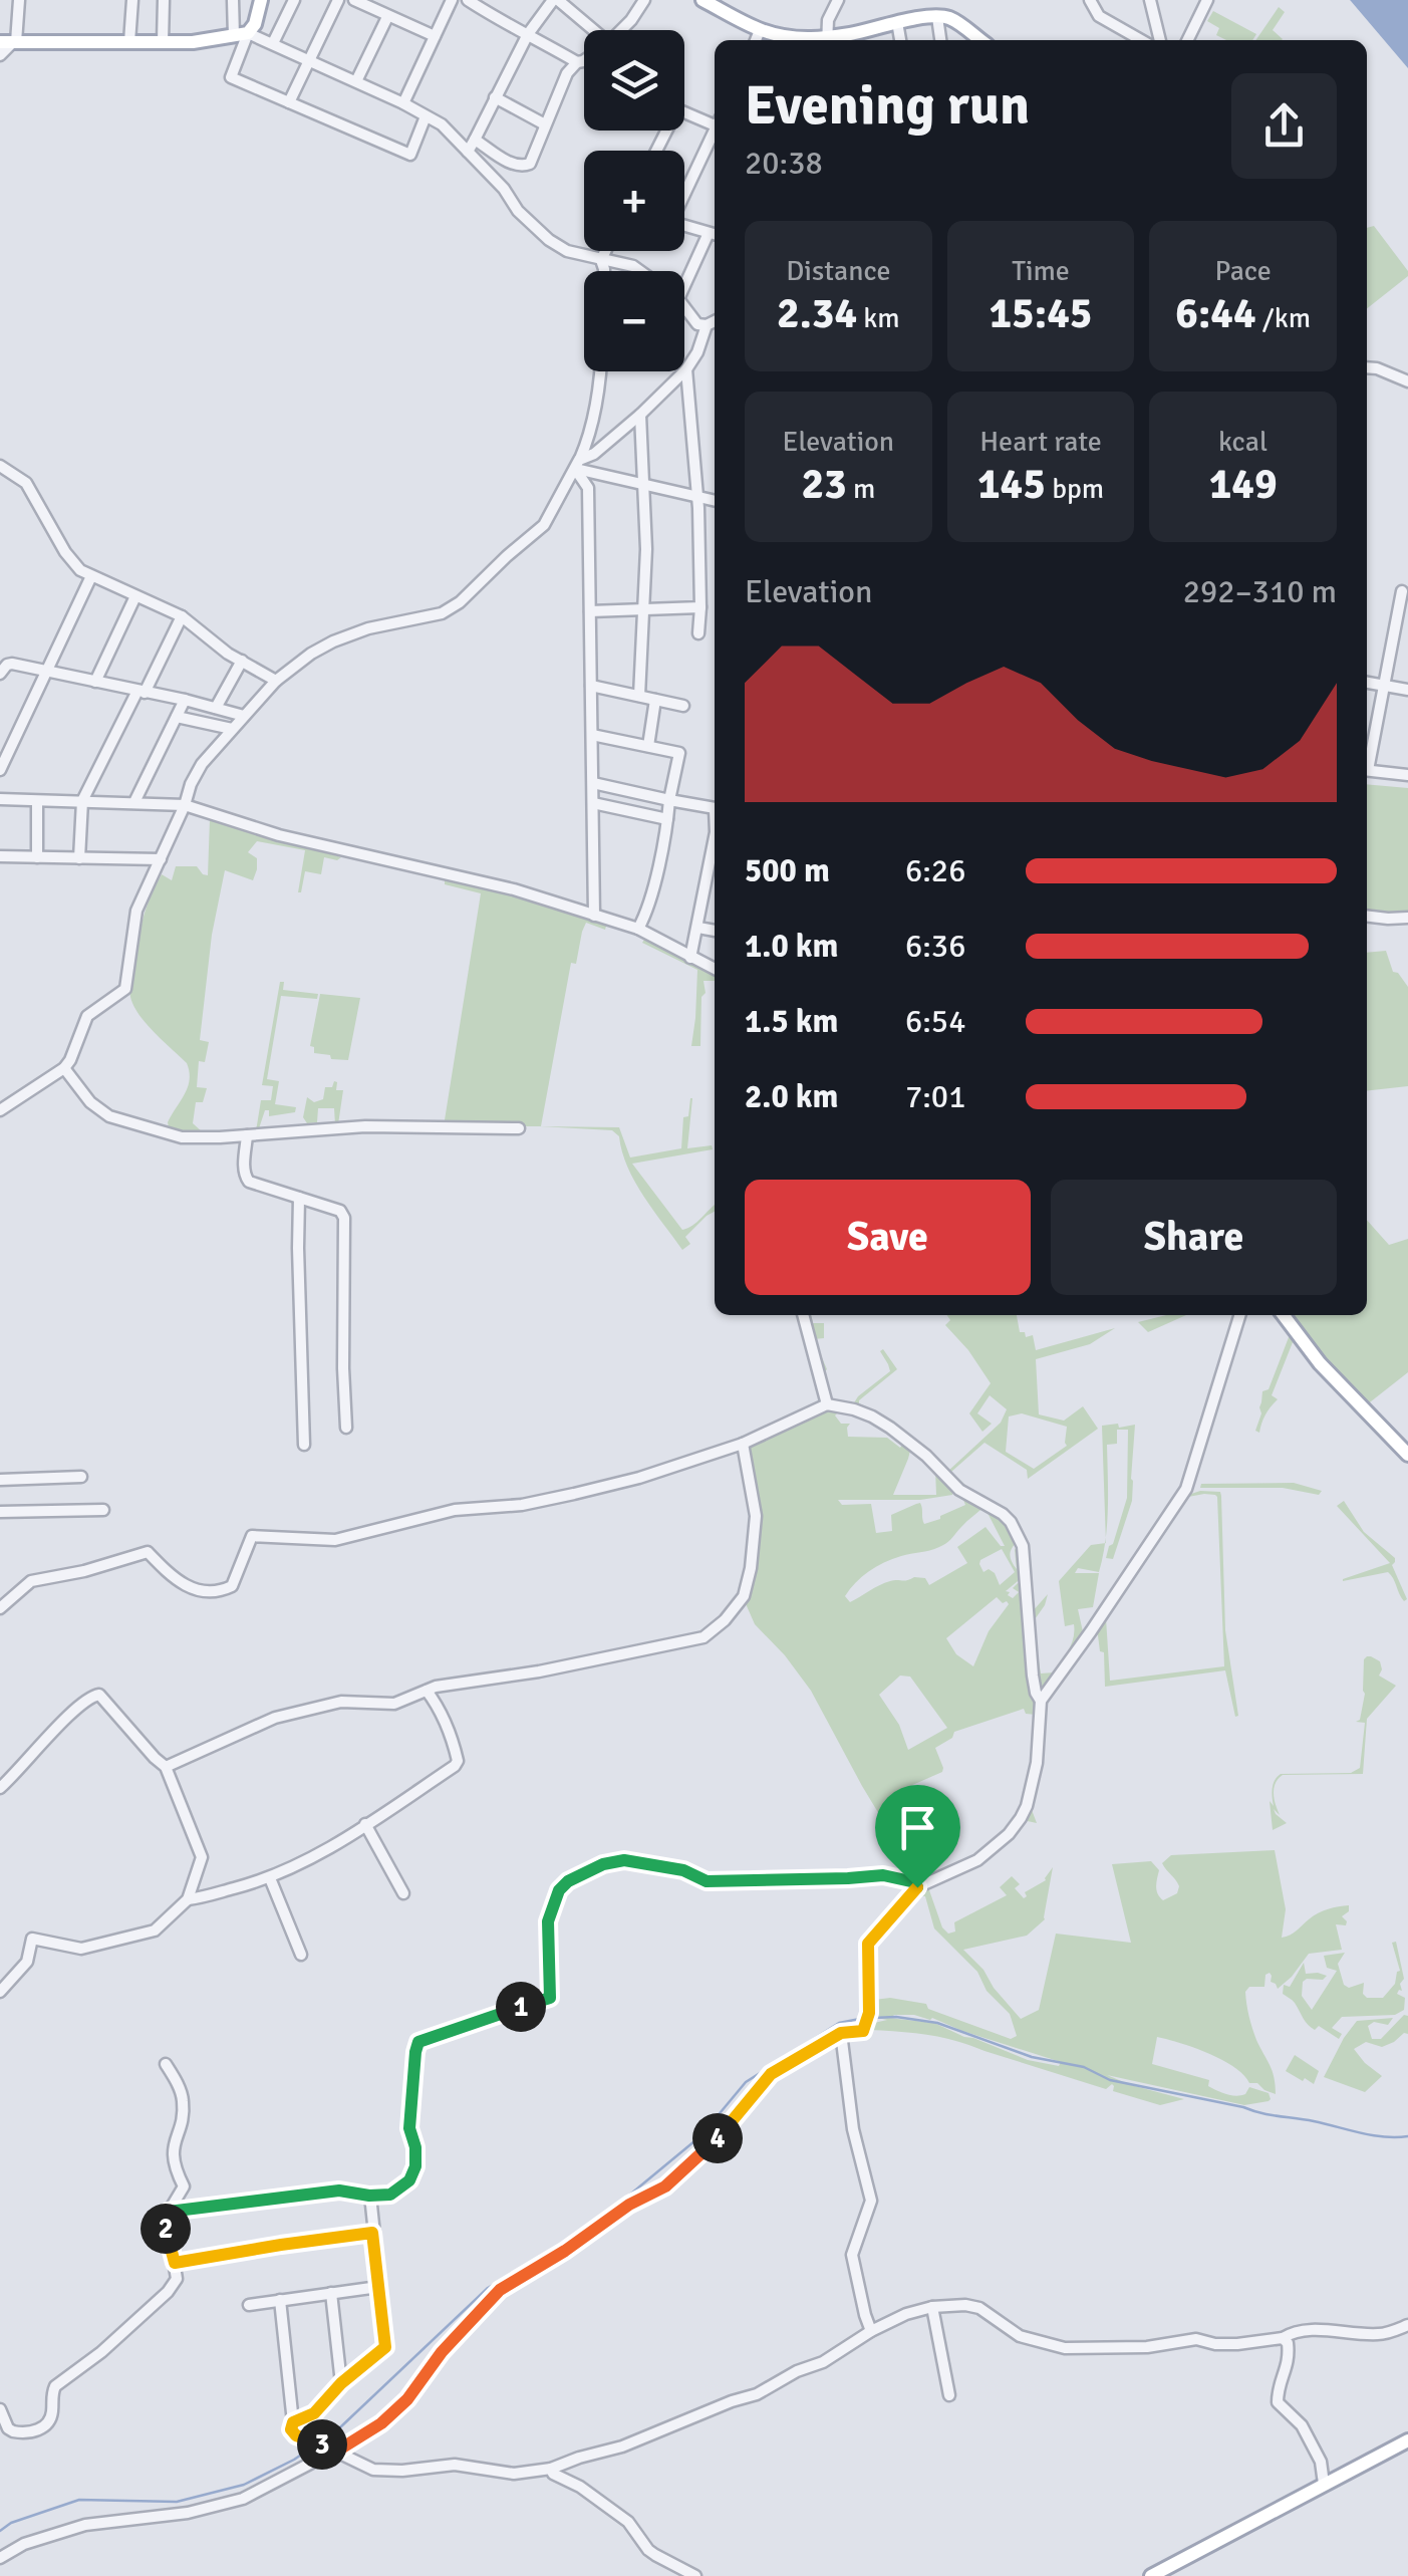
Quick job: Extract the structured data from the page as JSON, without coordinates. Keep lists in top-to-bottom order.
{
  "page": {
    "map_buttons": ["+", "−"],
    "heading": ["Evening run", "20:38"],
    "stats": [
      ["Distance", "2.34 km"],
      ["Time", "15:45"],
      ["Pace", "6:44 /km"],
      ["Elevation", "23 m"],
      ["Heart rate", "145 bpm"],
      ["kcal", "149"]
    ],
    "chart": ["Elevation", "292–310 m"],
    "list": [
      {
        "name": "500 m",
        "note": "6:26"
      },
      {
        "name": "1.0 km",
        "note": "6:36"
      },
      {
        "name": "1.5 km",
        "note": "6:54"
      },
      {
        "name": "2.0 km",
        "note": "7:01"
      }
    ],
    "buttons": ["Save", "Share"],
    "pins": [
      "1",
      "4",
      "2",
      "3"
    ]
  }
}
